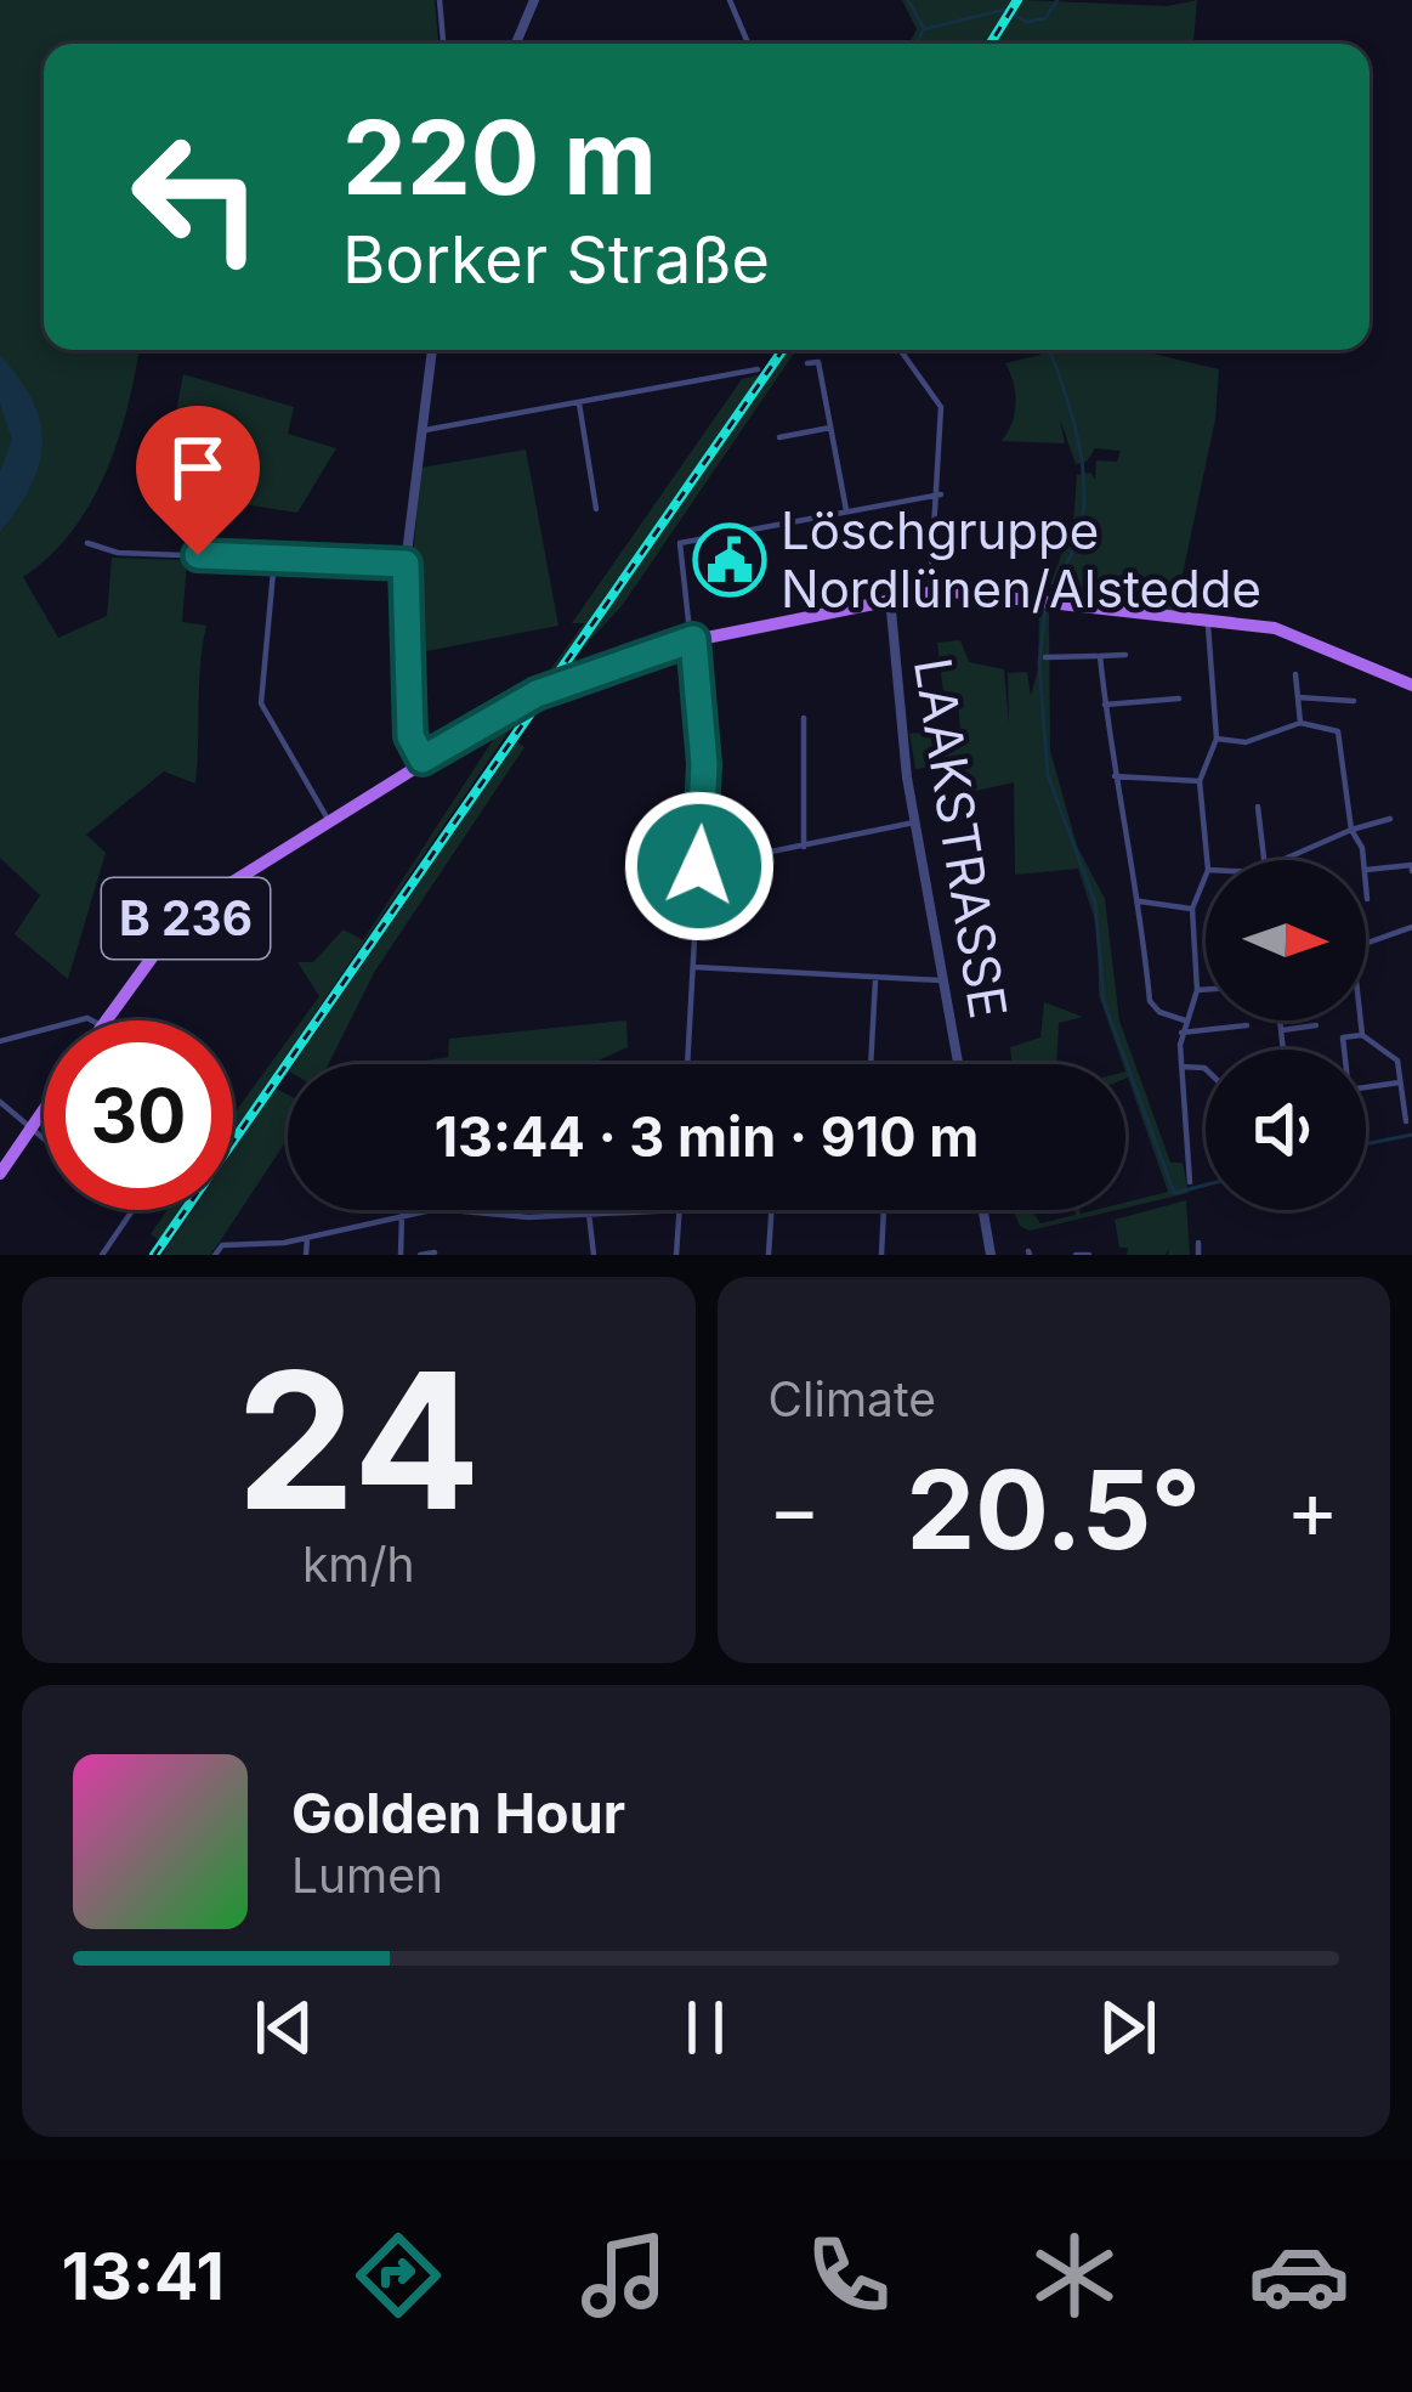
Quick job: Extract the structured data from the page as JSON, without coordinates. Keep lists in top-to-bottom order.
{
  "streets": {
    "main road": ["B 236"],
    "street": ["LAAKSTRASSE"]
  },
  "crossings": [
    ["LAAKSTRASSE", "B 236"]
  ],
  "places": {
    "public building": ["Löschgruppe Nordlünen/Alstedde"]
  },
  "north": "right",
  "page": {
    "turn": ["220 m", "Borker Straße"],
    "limit": "30",
    "trip": "13:44 · 3 min · 910 m",
    "tile": [
      ["24", "km/h"],
      "Climate"
    ],
    "heat": ["−", "20.5°", "+"],
    "song": ["Golden Hour", "Lumen"],
    "tabs": "13:41"
  }
}
